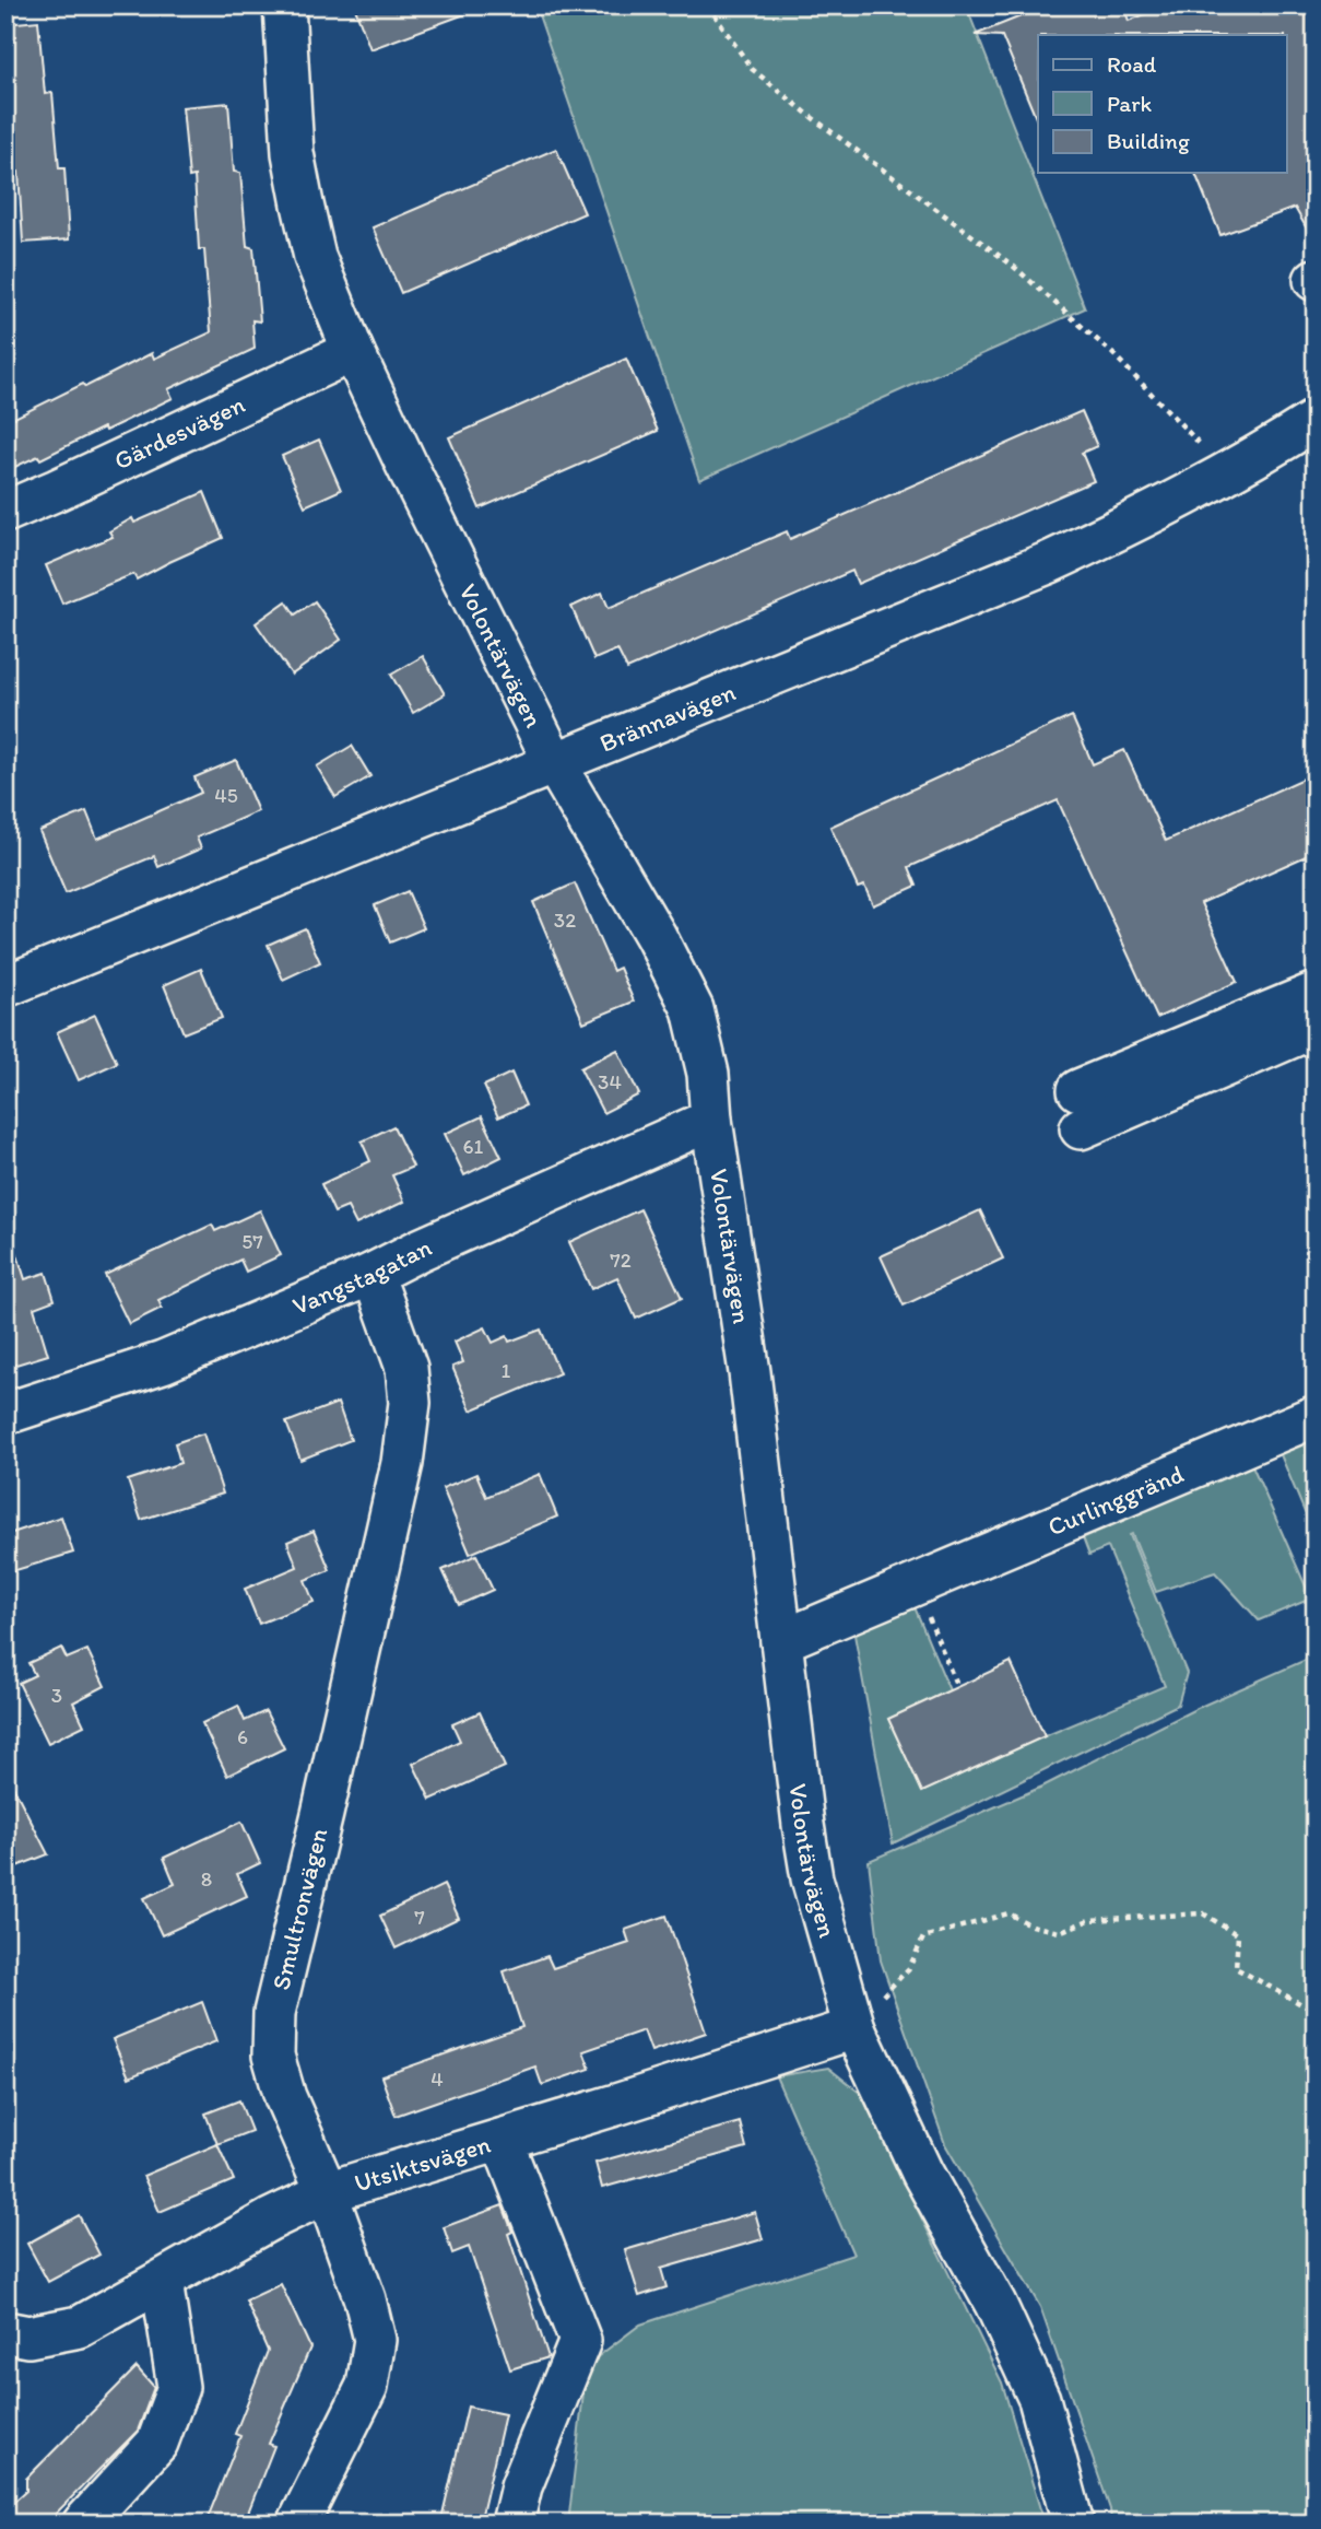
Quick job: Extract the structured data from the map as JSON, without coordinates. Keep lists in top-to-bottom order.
{
  "streets": {
    "street": [
      "Gärdesvägen",
      "Volontärvägen",
      "Brännavägen",
      "Vangstagatan",
      "Curlinggränd",
      "Smultronvägen",
      "Utsiktsvägen"
    ]
  },
  "crossings": [
    ["Gärdesvägen", "Volontärvägen"],
    ["Volontärvägen", "Brännavägen"],
    ["Volontärvägen", "Vangstagatan"],
    ["Volontärvägen", "Curlinggränd"],
    ["Volontärvägen", "Utsiktsvägen"],
    ["Vangstagatan", "Smultronvägen"],
    ["Smultronvägen", "Utsiktsvägen"]
  ],
  "house_numbers": [
    "45",
    "32",
    "34",
    "61",
    "57",
    "72",
    "1",
    "3",
    "6",
    "8",
    "7",
    "4"
  ],
  "legend": ["Road", "Park", "Building"]
}
